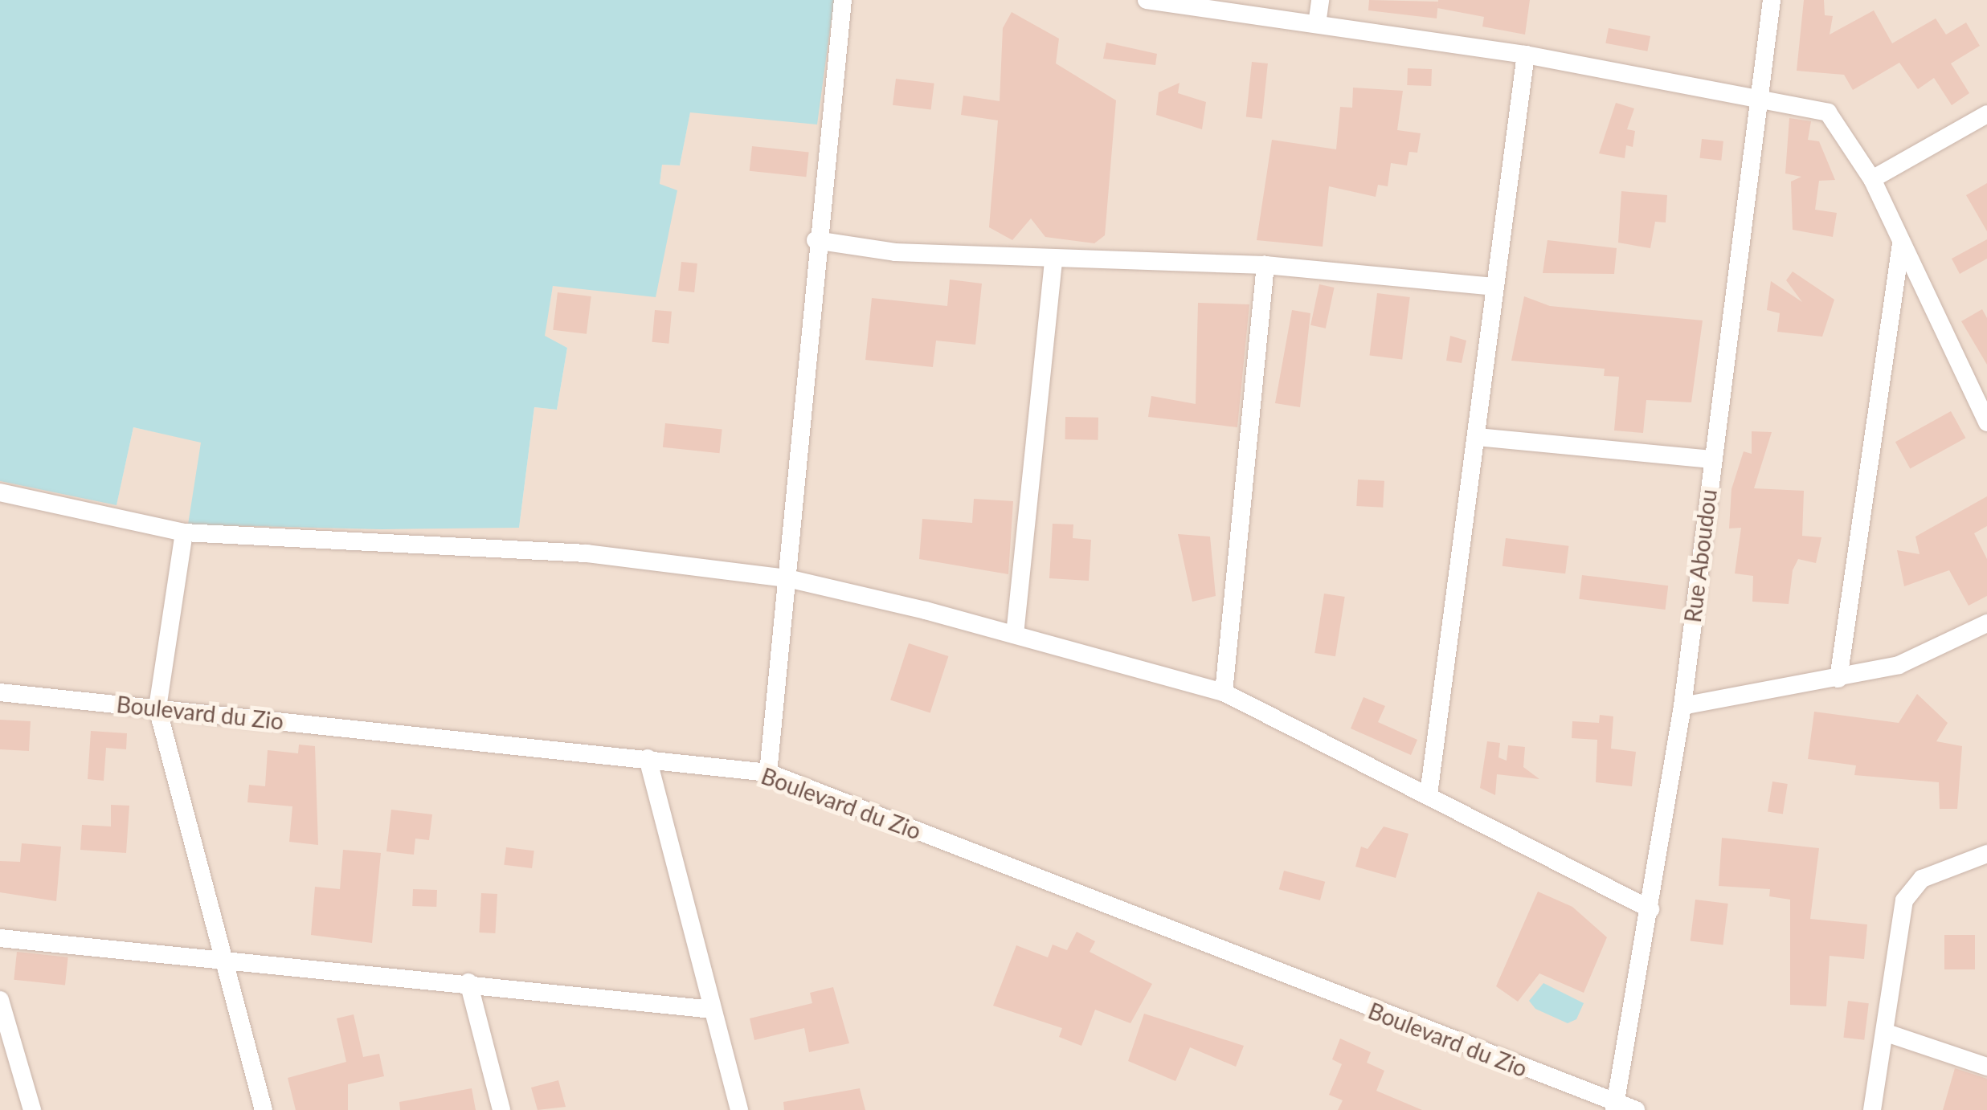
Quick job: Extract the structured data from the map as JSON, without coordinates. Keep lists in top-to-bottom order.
{
  "streets": {
    "street": ["Rue Aboudou", "Boulevard du Zio"]
  },
  "crossings": [
    ["Rue Aboudou", "Boulevard du Zio"]
  ]
}
